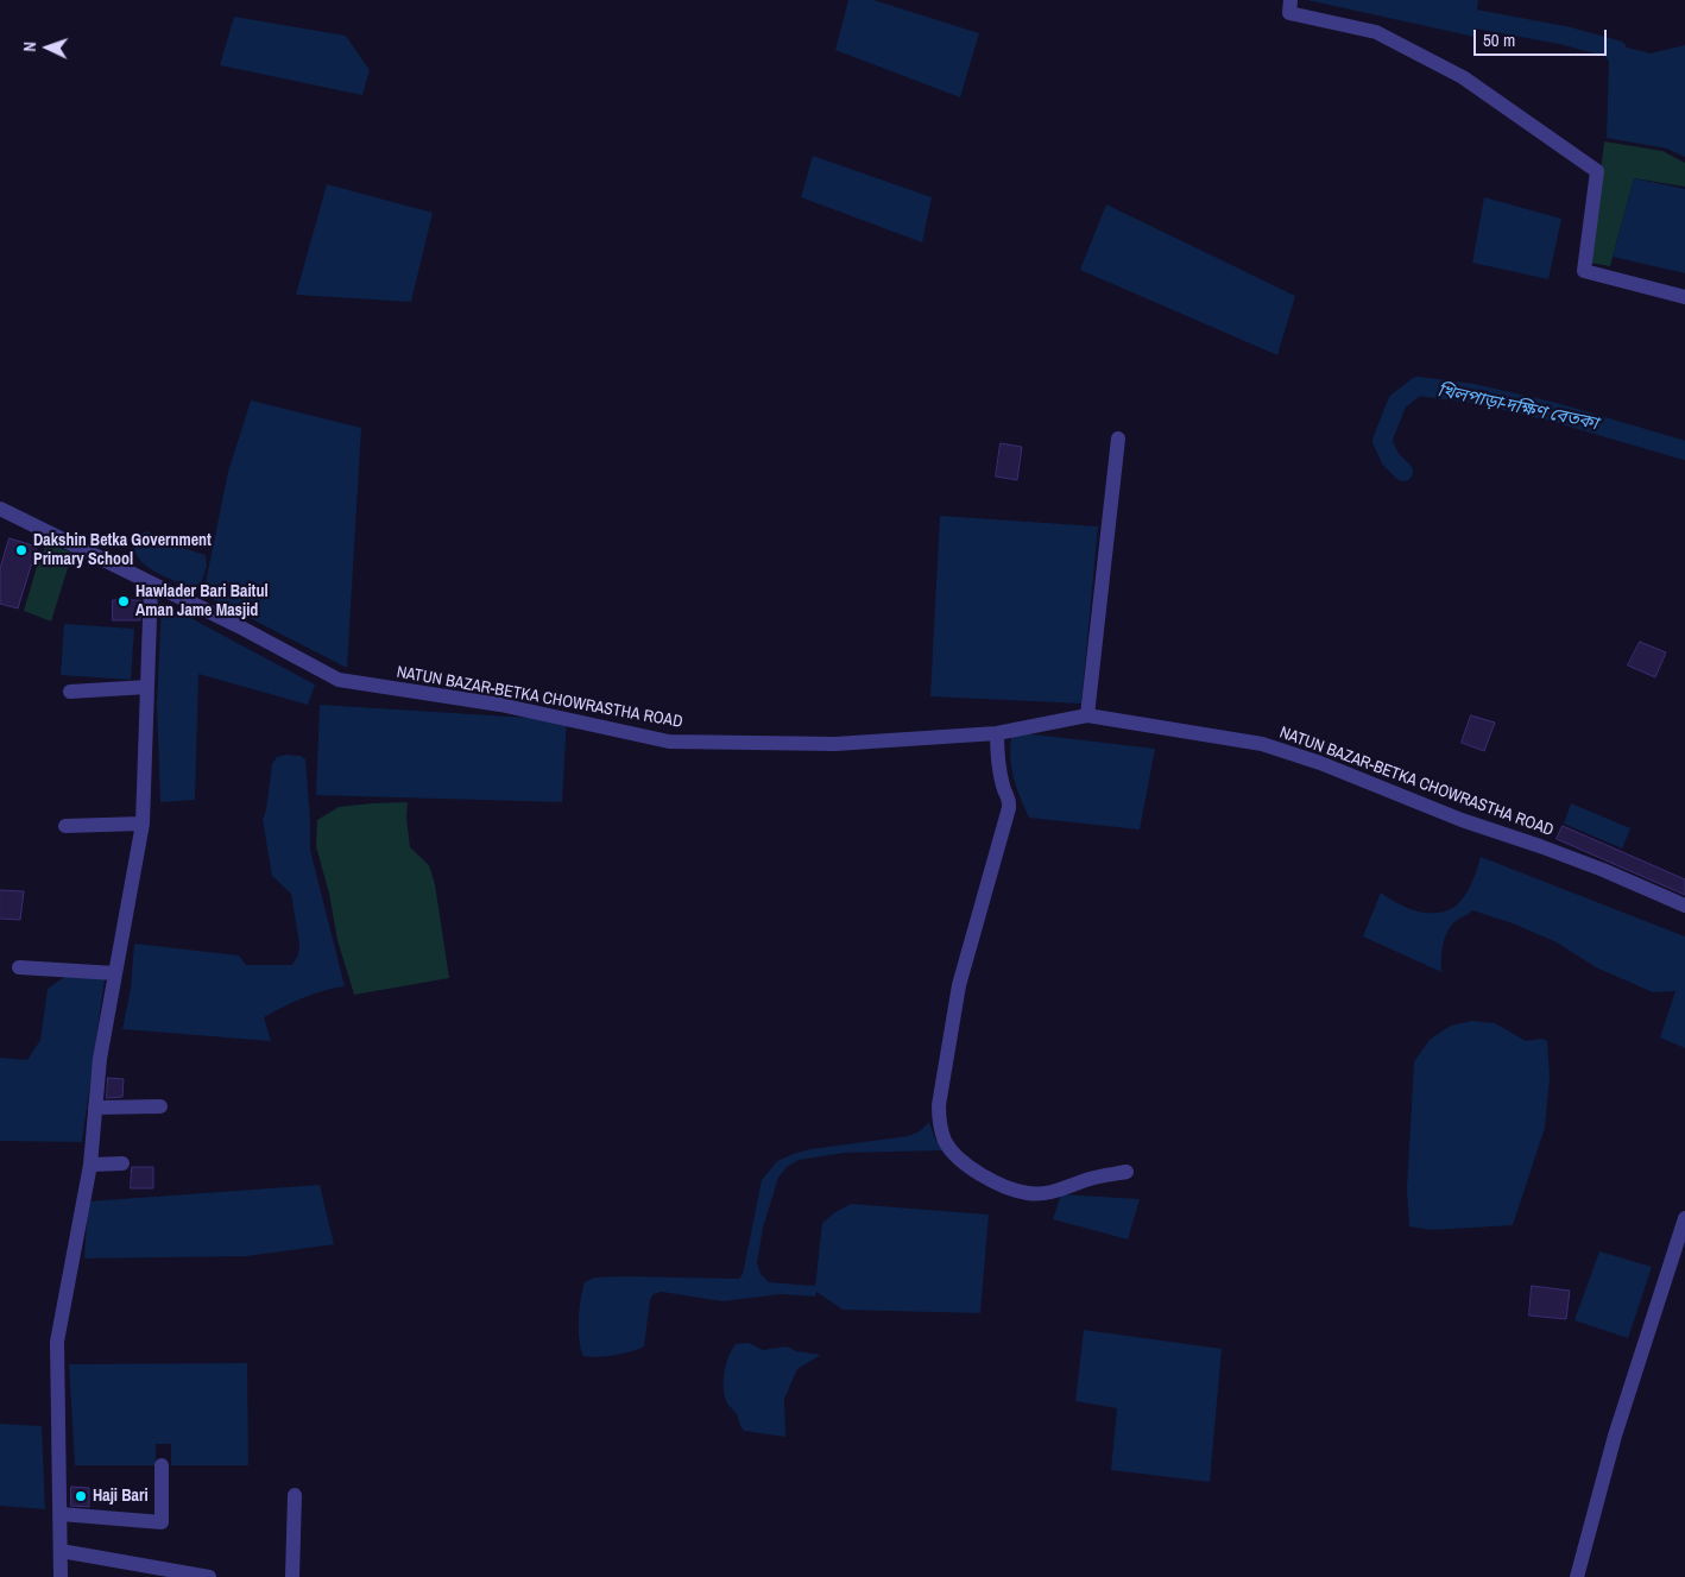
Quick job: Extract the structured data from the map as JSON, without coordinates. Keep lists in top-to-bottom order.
{
  "streets": {
    "street": ["NATUN BAZAR-BETKA CHOWRASTHA ROAD"]
  },
  "water": ["খিলপাড়া-দক্ষিণ বেতকা"],
  "places": ["Dakshin Betka Government Primary School", "Hawlader Bari Baitul Aman Jame Masjid", "Haji Bari"],
  "scale_bar": "50 m",
  "north": "left"
}
